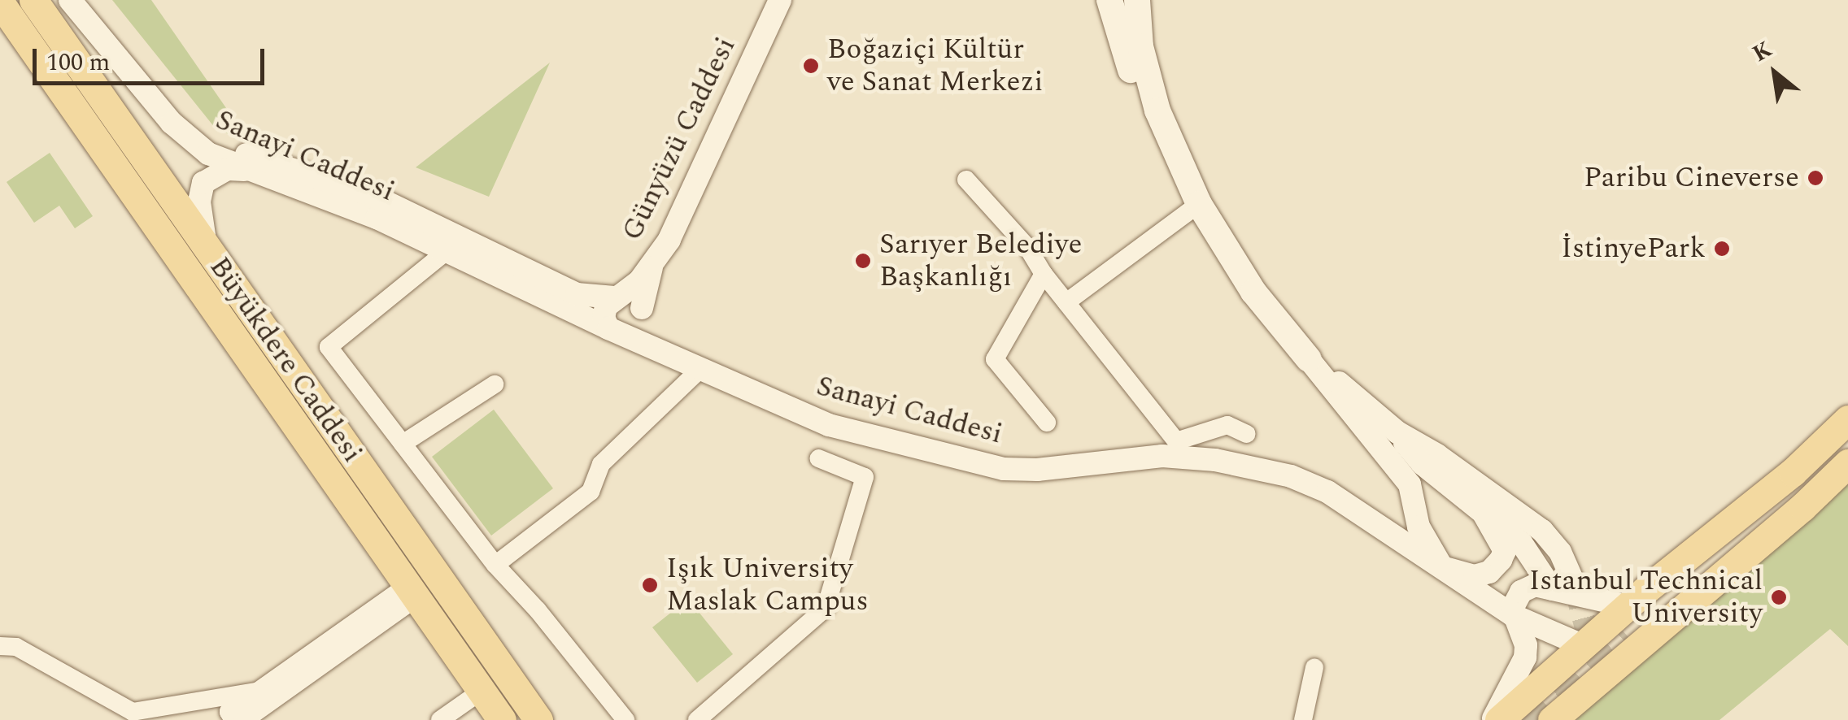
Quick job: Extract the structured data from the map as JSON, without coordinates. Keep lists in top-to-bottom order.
{
  "streets": {
    "main road": ["Büyükdere Caddesi"],
    "street": ["Günyüzü Caddesi", "Sanayi Caddesi"]
  },
  "places": [
    "Boğaziçi Kültür ve Sanat Merkezi",
    "Paribu Cineverse",
    "İstinyePark",
    "Sarıyer Belediye Başkanlığı",
    "Işık University Maslak Campus",
    "Istanbul Technical University"
  ],
  "scale_bar": "100 m",
  "north": "top left"
}
